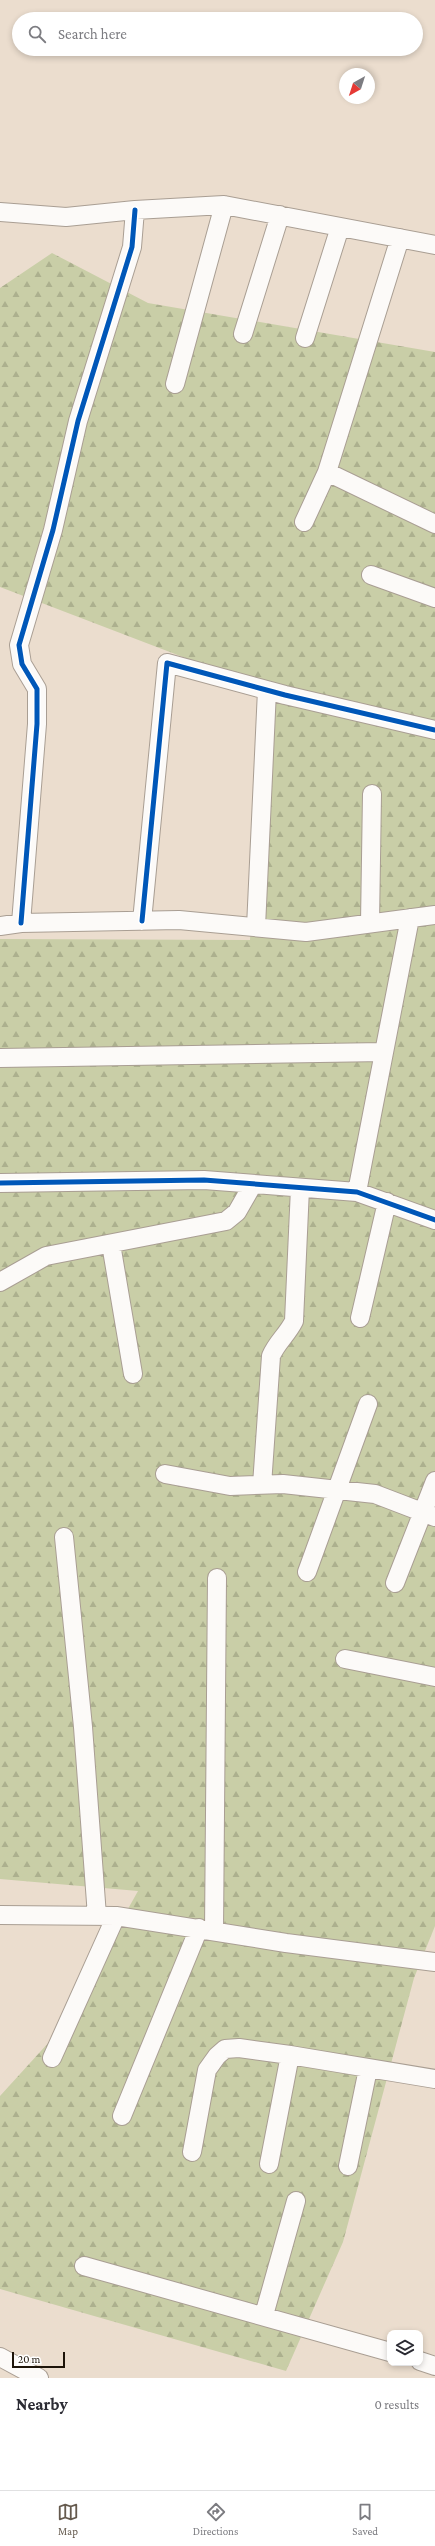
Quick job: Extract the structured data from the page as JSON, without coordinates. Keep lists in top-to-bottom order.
{
  "scale_bar": "20 m",
  "north": "bottom left",
  "page": {
    "search": "Search here",
    "scale": "20 m",
    "heading": ["Nearby", "0 results"],
    "nav": ["Map", "Directions", "Saved"]
  }
}
